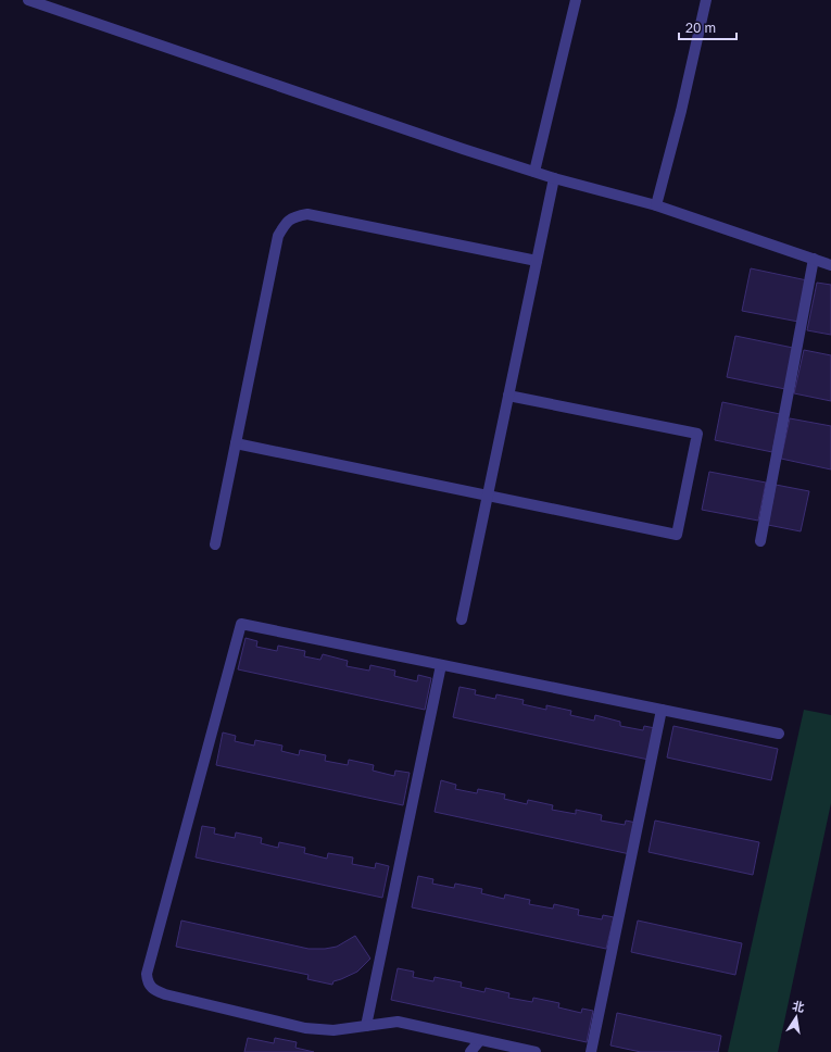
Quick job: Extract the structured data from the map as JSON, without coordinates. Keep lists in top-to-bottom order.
{
  "scale_bar": "20 m",
  "north": "top"
}
